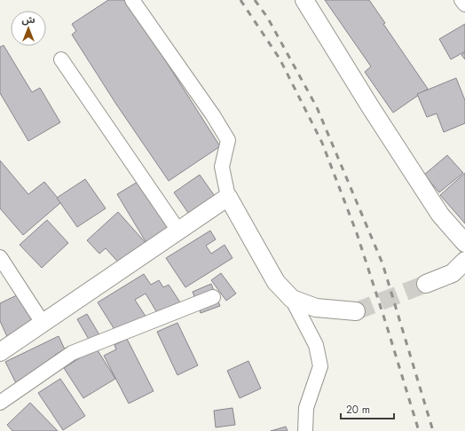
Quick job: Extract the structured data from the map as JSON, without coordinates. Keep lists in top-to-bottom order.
{
  "scale_bar": "20 m",
  "north": "top"
}
